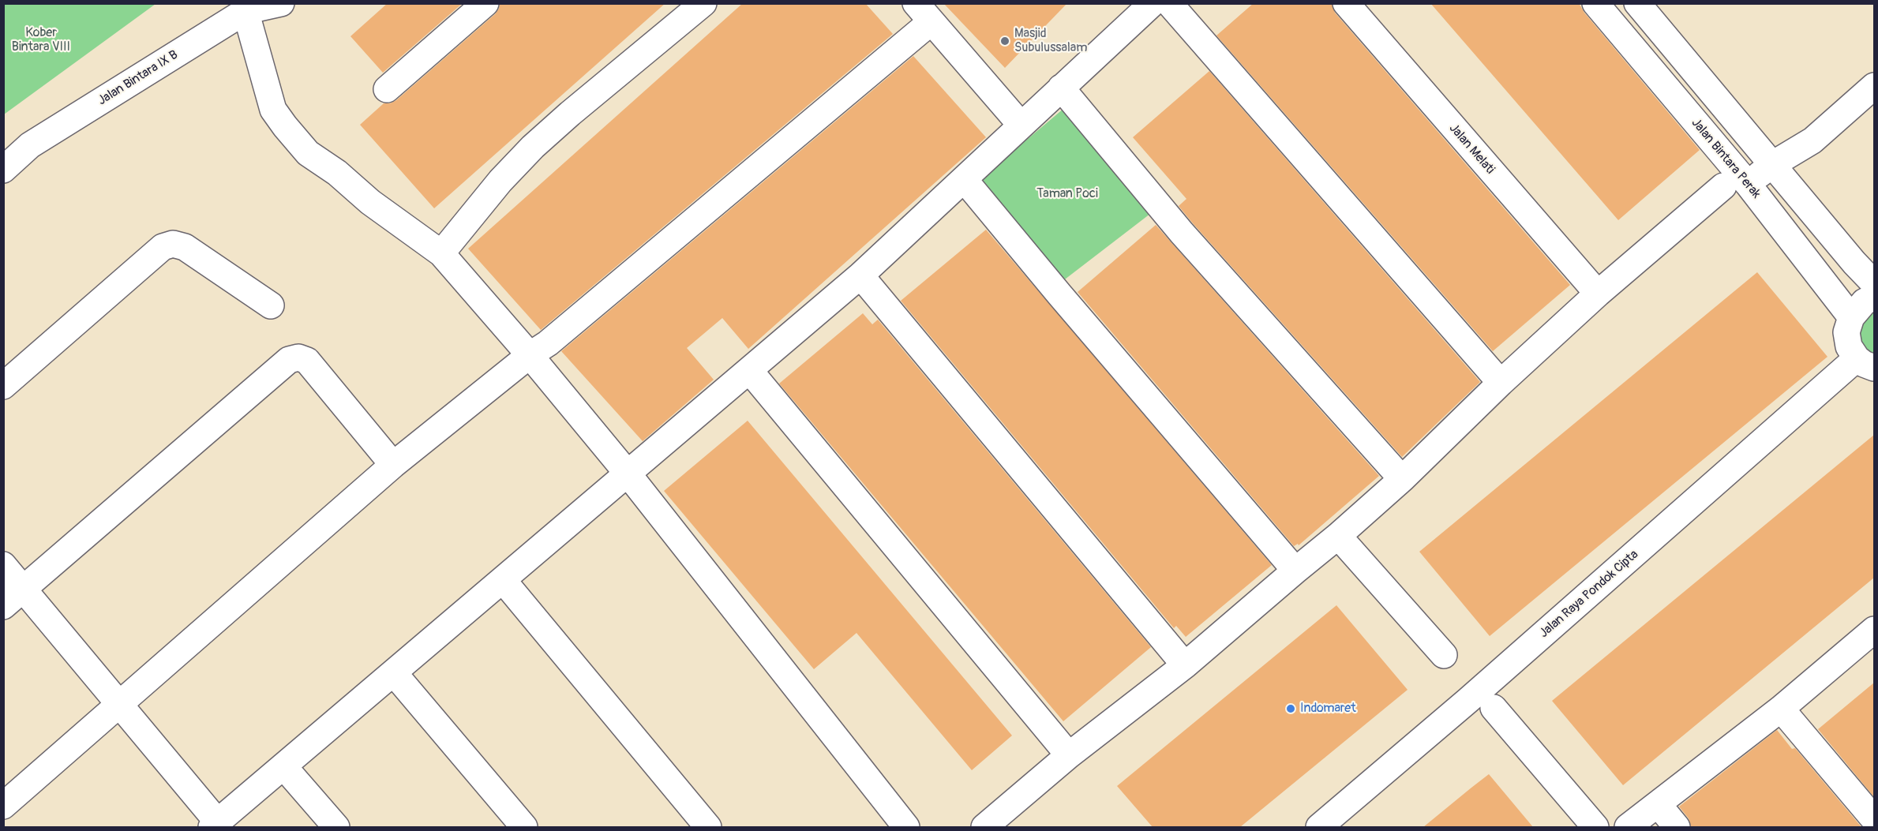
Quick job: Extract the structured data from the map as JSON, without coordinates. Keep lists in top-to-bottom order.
{
  "streets": {
    "street": [
      "Jalan Bintara IX B",
      "Jalan Melati",
      "Jalan Bintara Perak",
      "Jalan Raya Pondok Cipta"
    ]
  },
  "parks": ["Kober Bintara VIII", "Taman Poci"],
  "places": ["Masjid Subulussalam", "Indomaret"]
}
